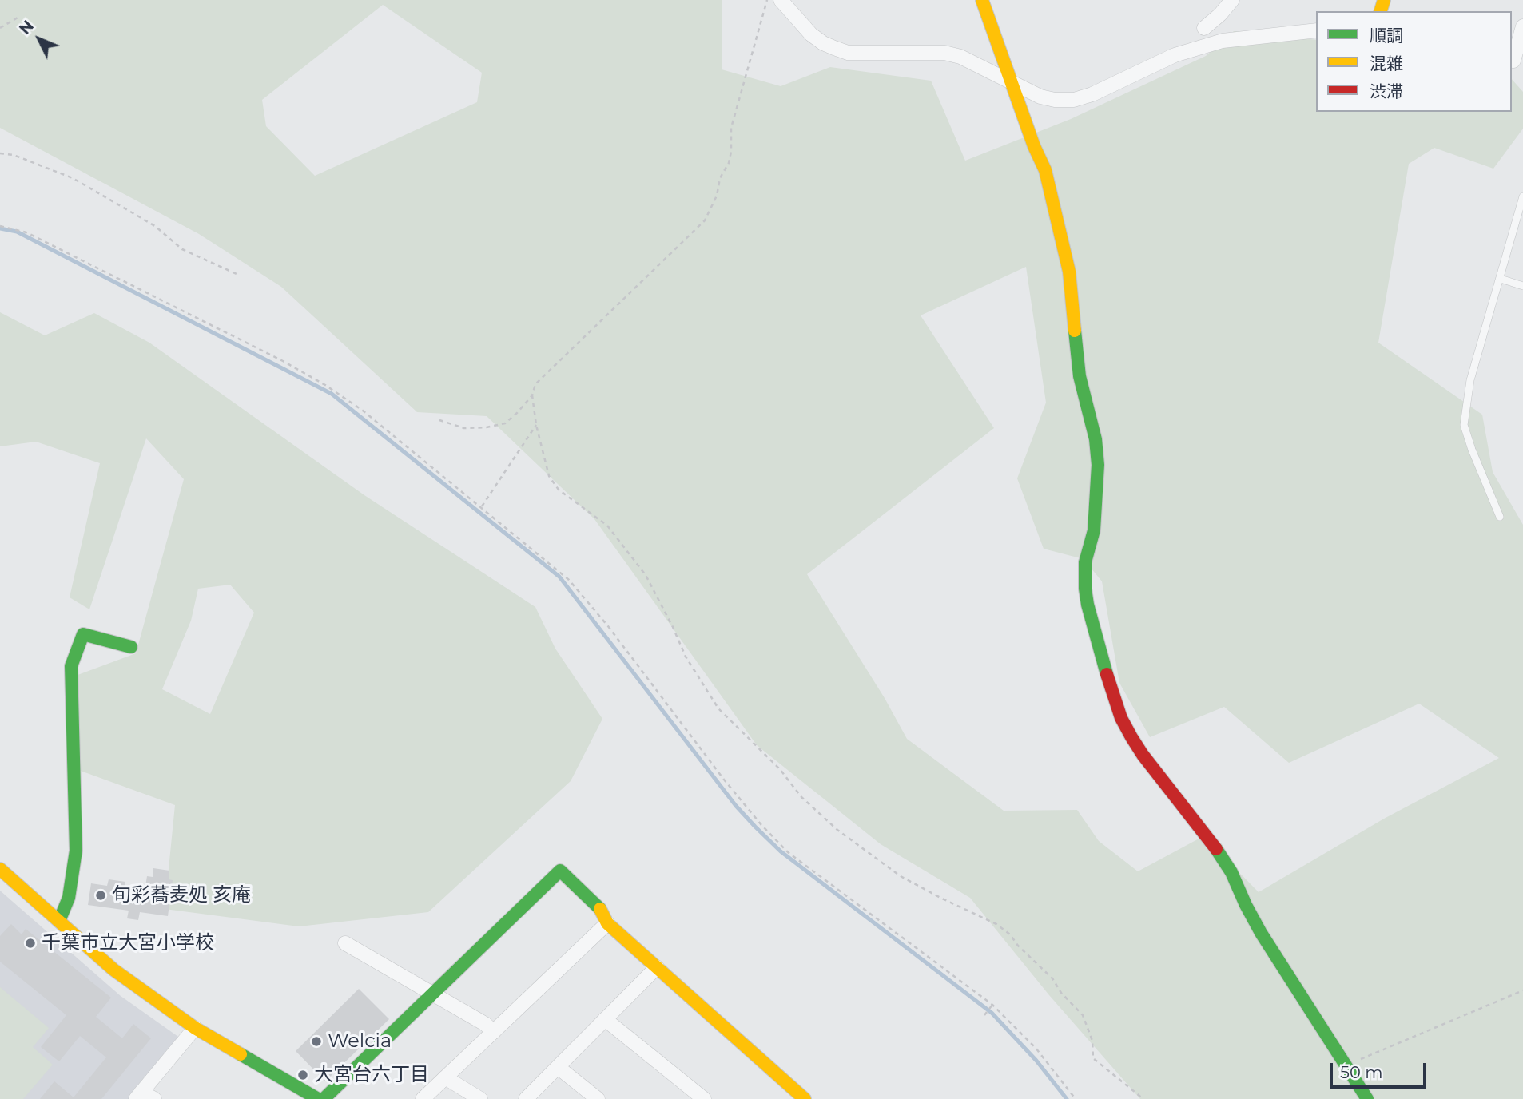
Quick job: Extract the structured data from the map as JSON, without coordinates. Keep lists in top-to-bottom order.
{
  "places": [
    "旬彩蕎麦処 亥庵",
    "千葉市立大宮小学校",
    "Welcia",
    "大宮台六丁目"
  ],
  "legend": ["順調", "混雑", "渋滞"],
  "scale_bar": "50 m",
  "north": "top left"
}
